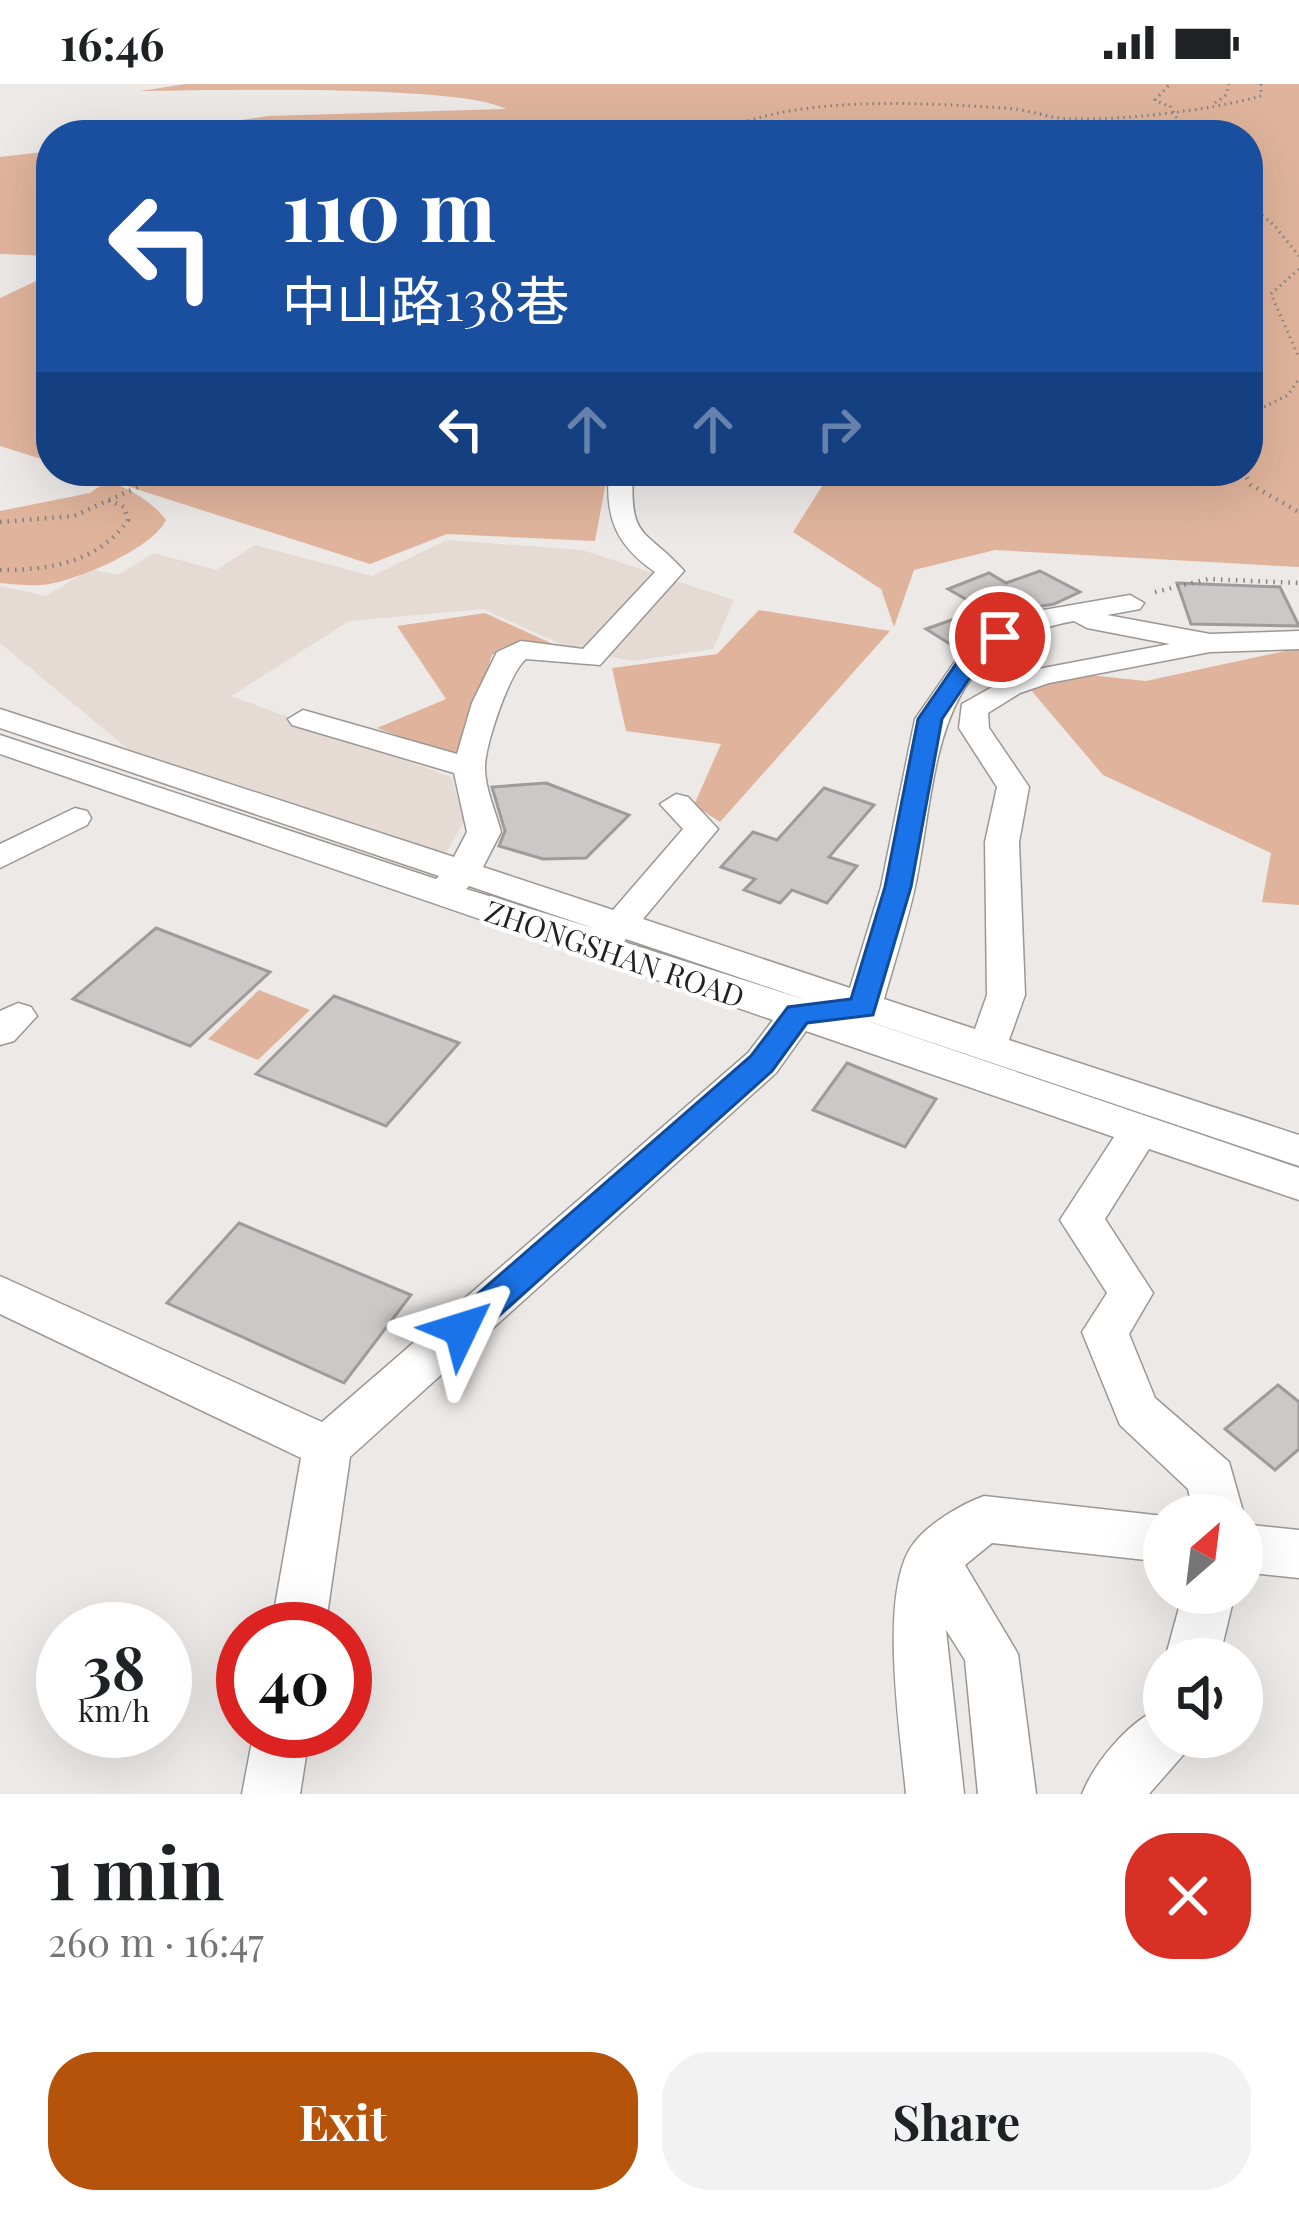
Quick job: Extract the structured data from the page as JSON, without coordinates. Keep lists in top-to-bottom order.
{
  "streets": {
    "street": ["ZHONGSHAN ROAD"]
  },
  "north": "top right",
  "page": {
    "status": "16:46",
    "turn": ["110 m", "中山路138巷"],
    "speed": "38 km/h",
    "limit": "40",
    "heading": ["1 min", "260 m · 16:47"],
    "buttons": ["Exit", "Share"]
  }
}
